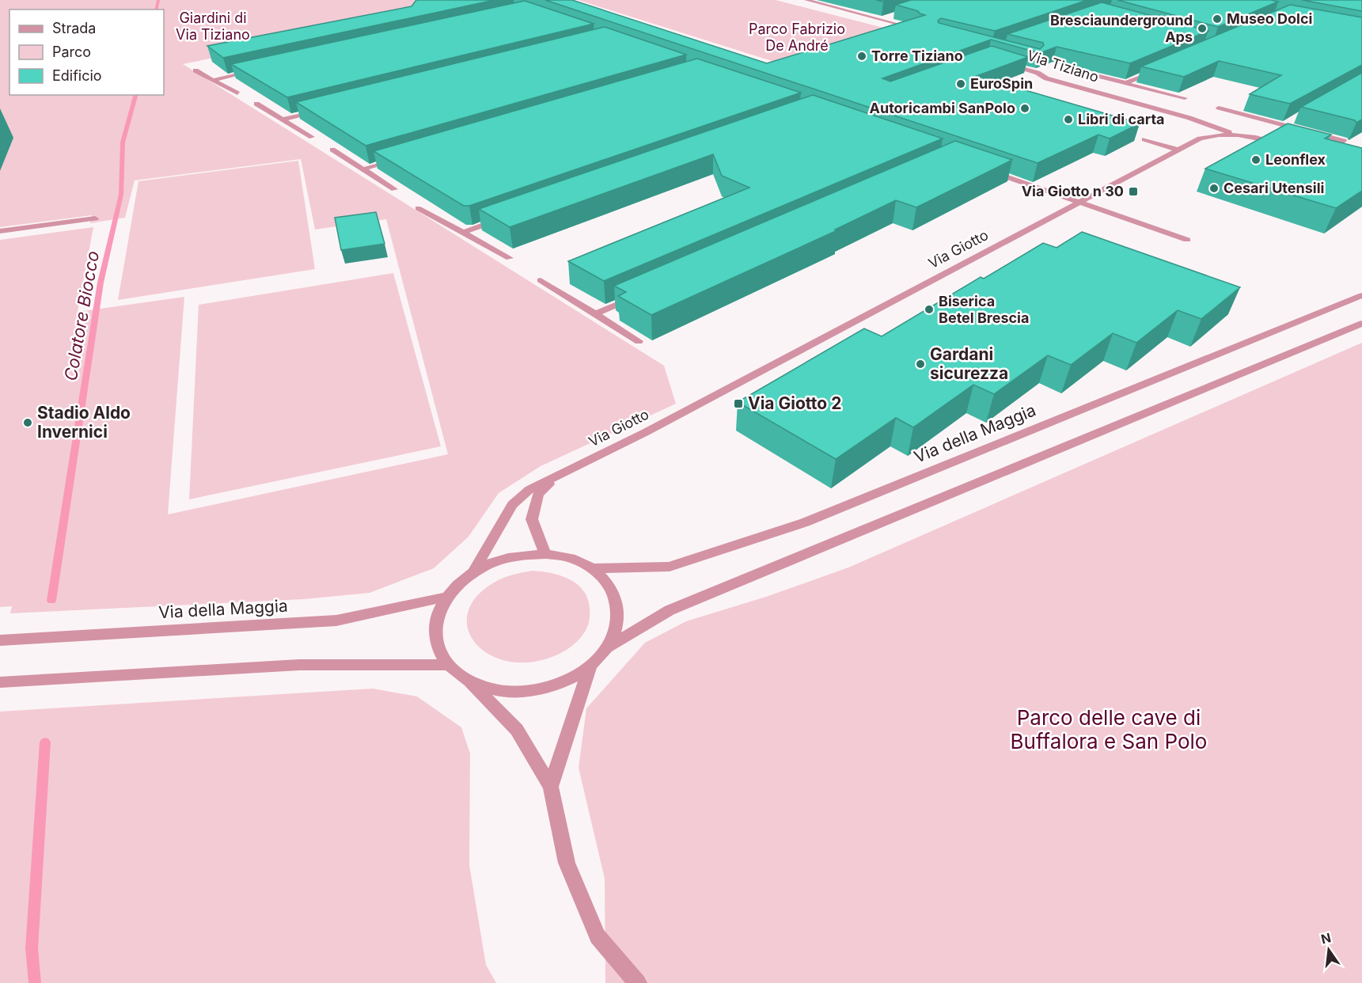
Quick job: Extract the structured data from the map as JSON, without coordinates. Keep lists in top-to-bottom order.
{
  "streets": {
    "street": ["Via Tiziano", "Via Giotto", "Via della Maggia"]
  },
  "crossings": [
    ["Via Tiziano", "Via Giotto"],
    ["Via Giotto", "Via della Maggia"]
  ],
  "water": ["Colatore Biocco"],
  "parks": ["Giardini di Via Tiziano", "Parco Fabrizio De André", "Parco delle cave di Buffalora e San Polo"],
  "places": {
    "other": [
      "Museo Dolci",
      "Bresciaunderground Aps",
      "Torre Tiziano",
      "EuroSpin",
      "Autoricambi SanPolo",
      "Libri di carta",
      "Leonflex",
      "Cesari Utensili",
      "Biserica Betel Brescia",
      "Gardani sicurezza",
      "Stadio Aldo Invernici"
    ],
    "transit": ["Via Giotto n 30", "Via Giotto 2"]
  },
  "legend": ["Strada", "Parco", "Edificio"],
  "north": "top"
}
